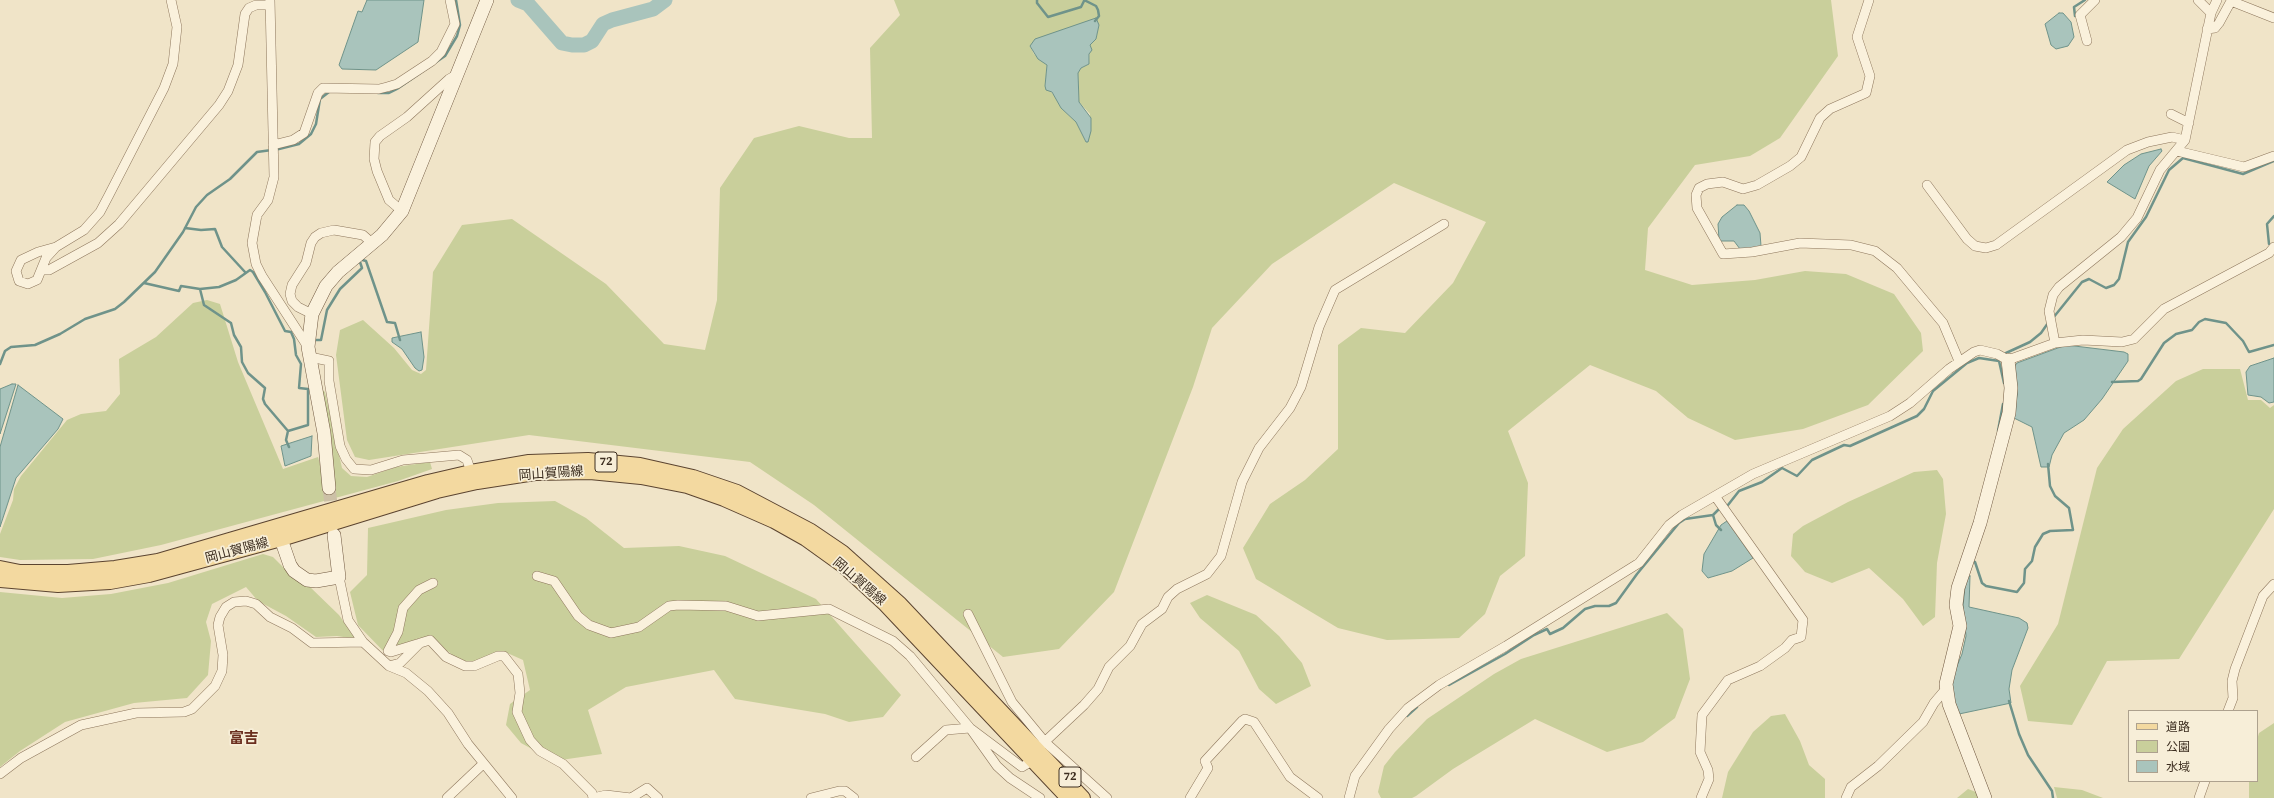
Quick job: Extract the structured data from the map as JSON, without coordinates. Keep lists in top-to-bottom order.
{
  "streets": {
    "main road": ["72", "岡山賀陽線"]
  },
  "districts": ["富吉"],
  "legend": ["道路", "公園", "水域"]
}
